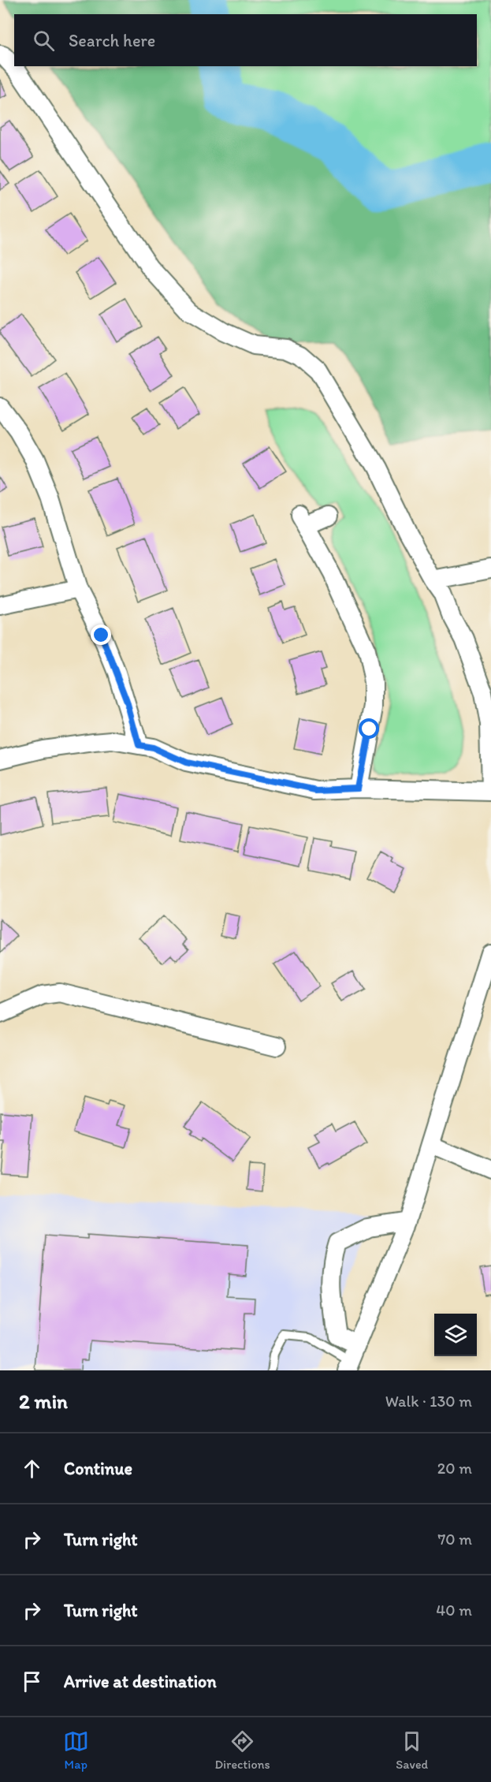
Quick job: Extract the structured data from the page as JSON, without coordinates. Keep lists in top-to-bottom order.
{
  "page": {
    "search": "Search here",
    "heading": ["2 min", "Walk · 130 m"],
    "list": [
      ["Continue", "20 m"],
      ["Turn right", "70 m"],
      ["Turn right", "40 m"],
      "Arrive at destination"
    ],
    "nav": ["Map", "Directions", "Saved"]
  }
}
